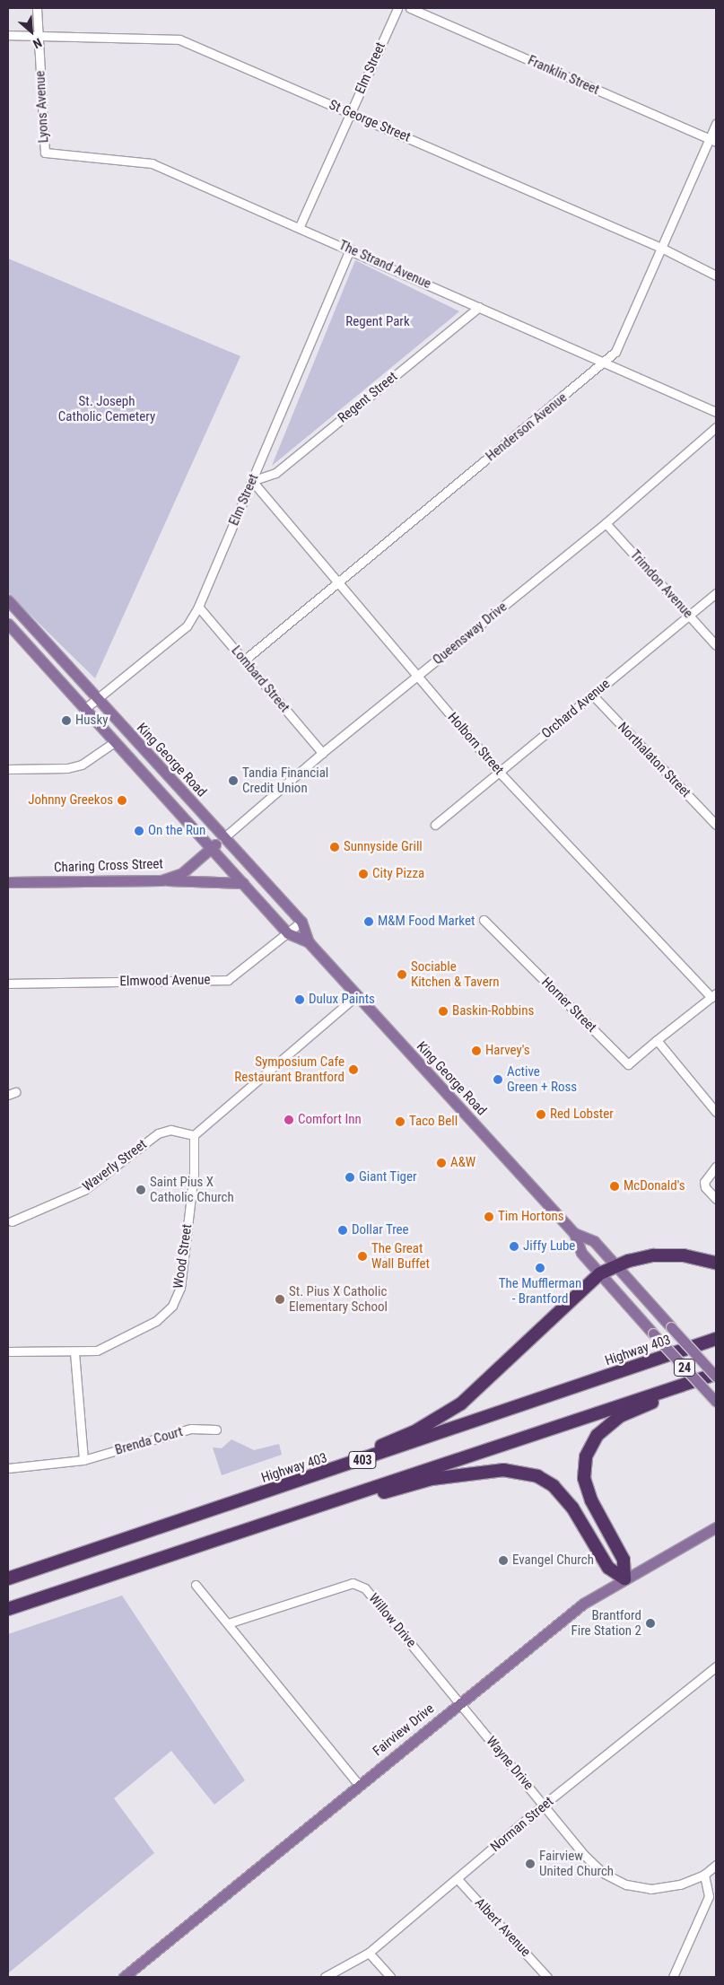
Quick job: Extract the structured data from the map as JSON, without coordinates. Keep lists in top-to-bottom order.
{
  "streets": {
    "highway": ["Highway 403", "403"],
    "main road": [
      "King George Road",
      "Charing Cross Street",
      "24",
      "Fairview Drive"
    ],
    "street": [
      "Elm Street",
      "Franklin Street",
      "Lyons Avenue",
      "St George Street",
      "The Strand Avenue",
      "Regent Street",
      "Henderson Avenue",
      "Trimdon Avenue",
      "Queensway Drive",
      "Lombard Street",
      "Orchard Avenue",
      "Holborn Street",
      "Northalaton Street",
      "Elmwood Avenue",
      "Horner Street",
      "Waverly Street",
      "Wood Street",
      "Brenda Court",
      "Willow Drive",
      "Wayne Drive",
      "Norman Street",
      "Albert Avenue"
    ]
  },
  "crossings": [
    ["Elm Street", "St George Street"],
    ["Elm Street", "The Strand Avenue"],
    ["Elm Street", "Regent Street"],
    ["Elm Street", "Lombard Street"],
    ["Elm Street", "Holborn Street"],
    ["Elm Street", "King George Road"],
    ["Franklin Street", "Henderson Avenue"],
    ["Lyons Avenue", "St George Street"],
    ["Lyons Avenue", "The Strand Avenue"],
    ["St George Street", "Henderson Avenue"],
    ["The Strand Avenue", "Regent Street"],
    ["The Strand Avenue", "Henderson Avenue"],
    ["Regent Street", "Holborn Street"],
    ["Henderson Avenue", "Lombard Street"],
    ["Henderson Avenue", "Holborn Street"],
    ["Trimdon Avenue", "Queensway Drive"],
    ["Trimdon Avenue", "Orchard Avenue"],
    ["Queensway Drive", "Lombard Street"],
    ["Queensway Drive", "Holborn Street"],
    ["Queensway Drive", "King George Road"],
    ["Queensway Drive", "Charing Cross Street"],
    ["Orchard Avenue", "Holborn Street"],
    ["Orchard Avenue", "Northalaton Street"],
    ["King George Road", "Charing Cross Street"],
    ["King George Road", "Elmwood Avenue"],
    ["King George Road", "403"],
    ["Waverly Street", "Wood Street"],
    ["Willow Drive", "Fairview Drive"],
    ["Willow Drive", "Wayne Drive"],
    ["Fairview Drive", "Wayne Drive"],
    ["Wayne Drive", "Norman Street"],
    ["Norman Street", "Albert Avenue"]
  ],
  "parks": ["Regent Park", "St. Joseph Catholic Cemetery"],
  "places": [
    "Husky",
    "Tandia Financial Credit Union",
    "Johnny Greekos",
    "On the Run",
    "Sunnyside Grill",
    "City Pizza",
    "M&M Food Market",
    "Sociable Kitchen & Tavern",
    "Dulux Paints",
    "Baskin-Robbins",
    "Harvey's",
    "Symposium Cafe Restaurant Brantford",
    "Active Green + Ross",
    "Red Lobster",
    "Comfort Inn",
    "Taco Bell",
    "A&W",
    "Giant Tiger",
    "McDonald's",
    "Saint Pius X Catholic Church",
    "Tim Hortons",
    "Dollar Tree",
    "Jiffy Lube",
    "The Great Wall Buffet",
    "The Mufflerman - Brantford",
    "St. Pius X Catholic Elementary School",
    "Evangel Church",
    "Brantford Fire Station 2",
    "Fairview United Church"
  ],
  "north": "bottom right"
}
